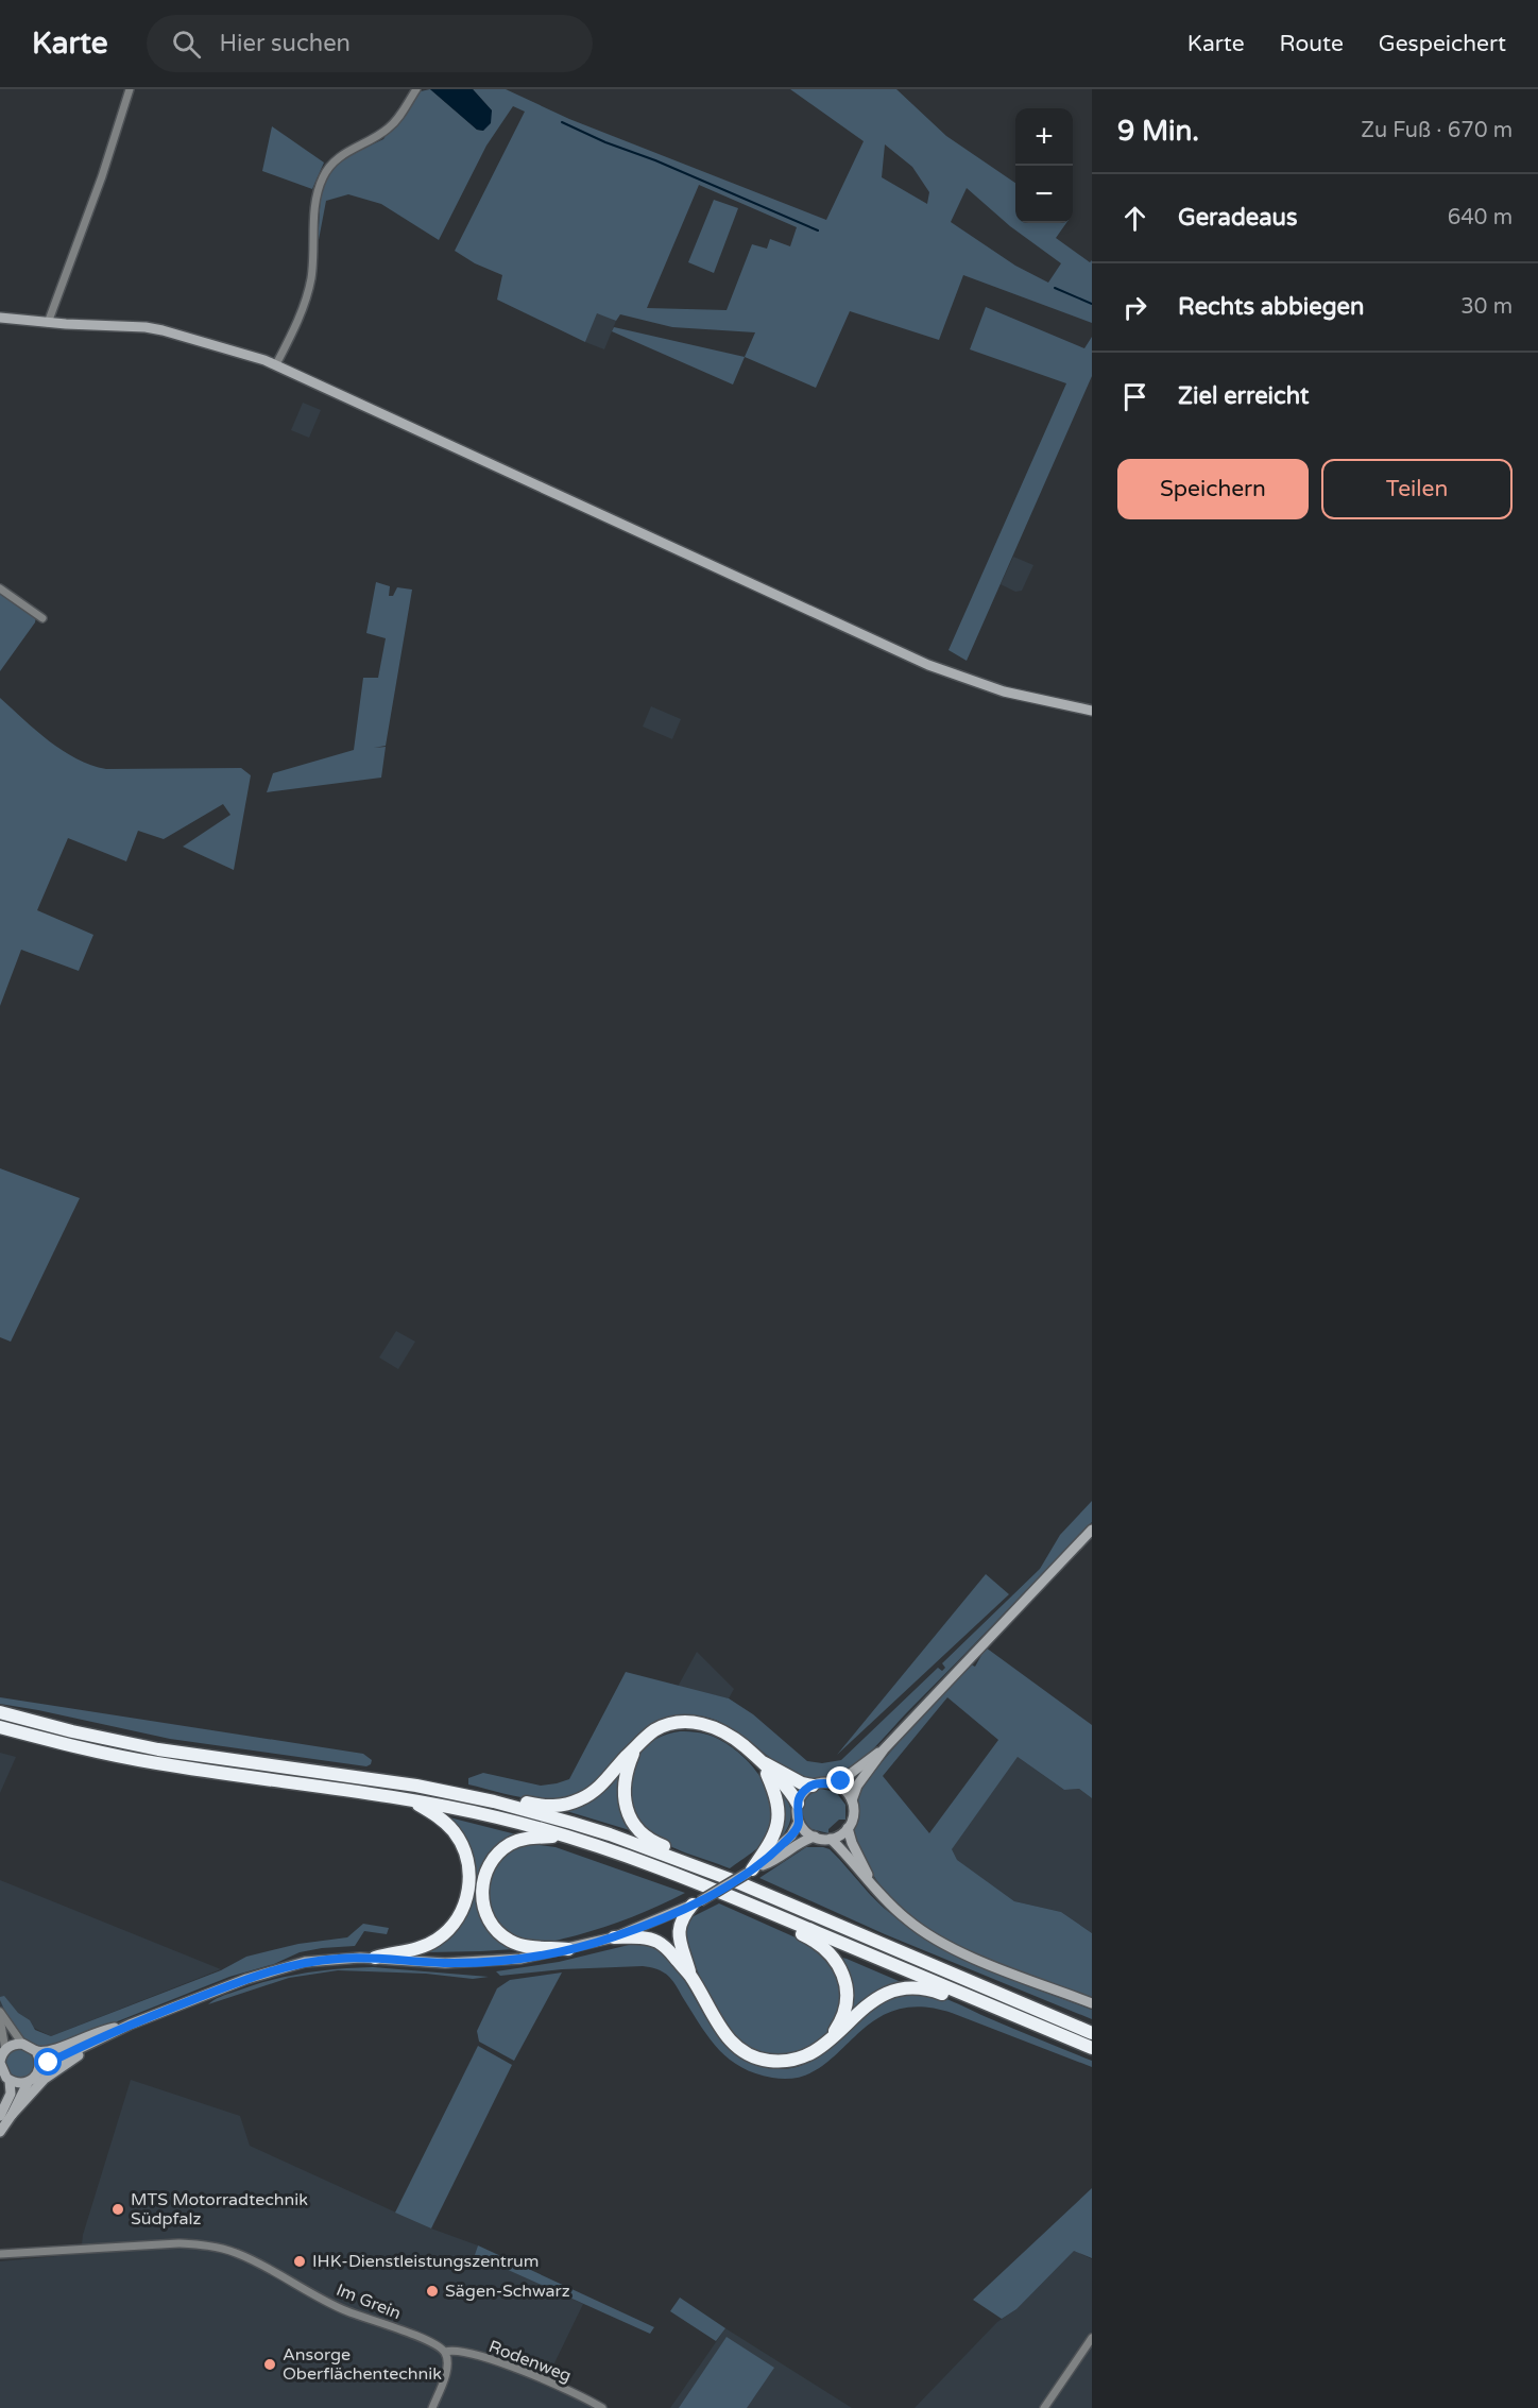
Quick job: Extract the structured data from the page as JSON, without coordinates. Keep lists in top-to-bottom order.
{
  "streets": {
    "street": ["Im Grein", "Rodenweg"]
  },
  "crossings": [
    ["Im Grein", "Rodenweg"]
  ],
  "places": [
    "MTS Motorradtechnik Südpfalz",
    "IHK-Dienstleistungszentrum",
    "Sägen-Schwarz",
    "Ansorge Oberflächentechnik"
  ],
  "page": {
    "header": "Karte",
    "search": "Hier suchen",
    "nav": ["Karte", "Route", "Gespeichert"],
    "heading": ["9 Min.", "Zu Fuß · 670 m"],
    "map_buttons": ["+", "−"],
    "list": [
      ["Geradeaus", "640 m"],
      ["Rechts abbiegen", "30 m"],
      "Ziel erreicht"
    ],
    "buttons": ["Speichern", "Teilen"]
  }
}
